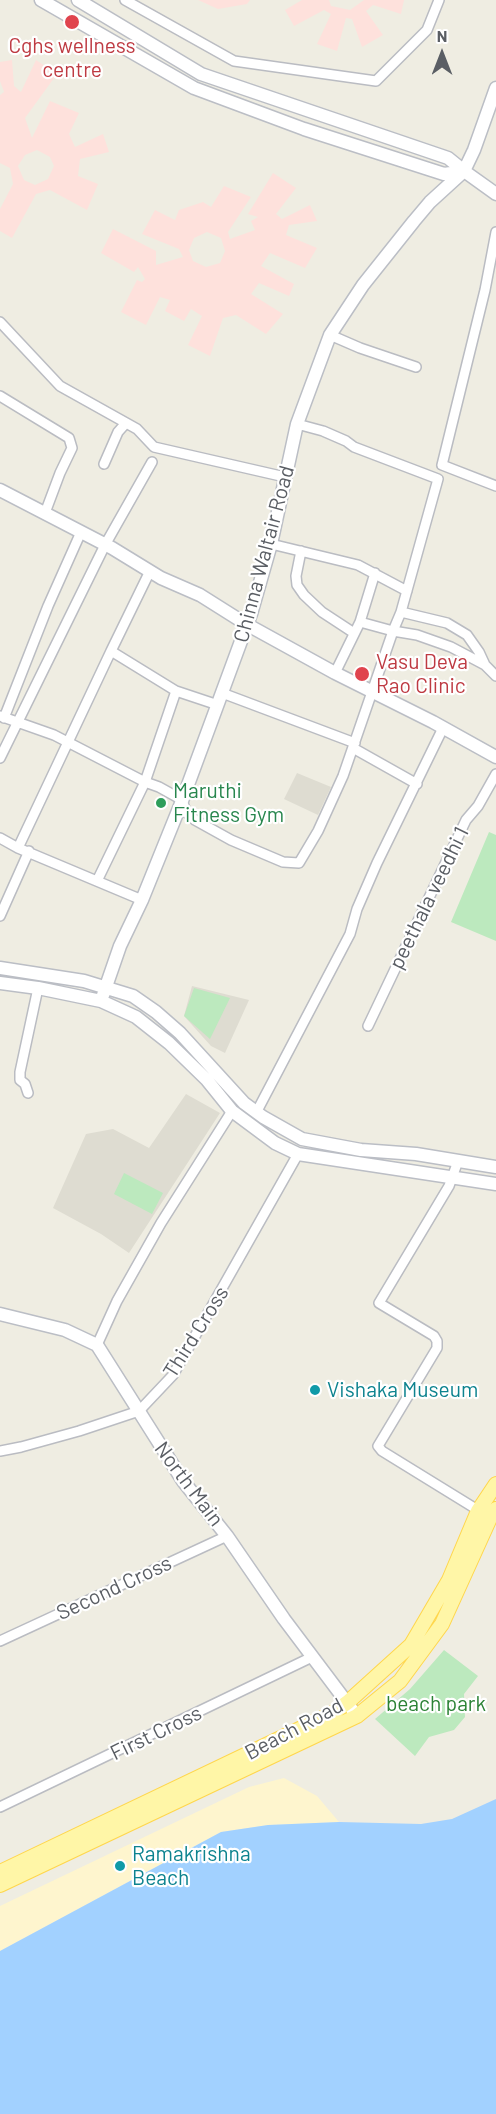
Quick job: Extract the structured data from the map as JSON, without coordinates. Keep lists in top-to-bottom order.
{
  "streets": {
    "main road": ["Beach Road"],
    "street": [
      "Chinna Waltair Road",
      "peethala veedhi 1",
      "Third Cross",
      "North Main",
      "Second Cross",
      "First Cross"
    ]
  },
  "crossings": [
    ["Third Cross", "North Main"],
    ["North Main", "Second Cross"],
    ["North Main", "Beach Road"],
    ["North Main", "First Cross"]
  ],
  "parks": ["beach park"],
  "places": [
    "Cghs wellness centre",
    "Vasu Deva Rao Clinic",
    "Maruthi Fitness Gym",
    "Vishaka Museum",
    "Ramakrishna Beach"
  ],
  "north": "top"
}
